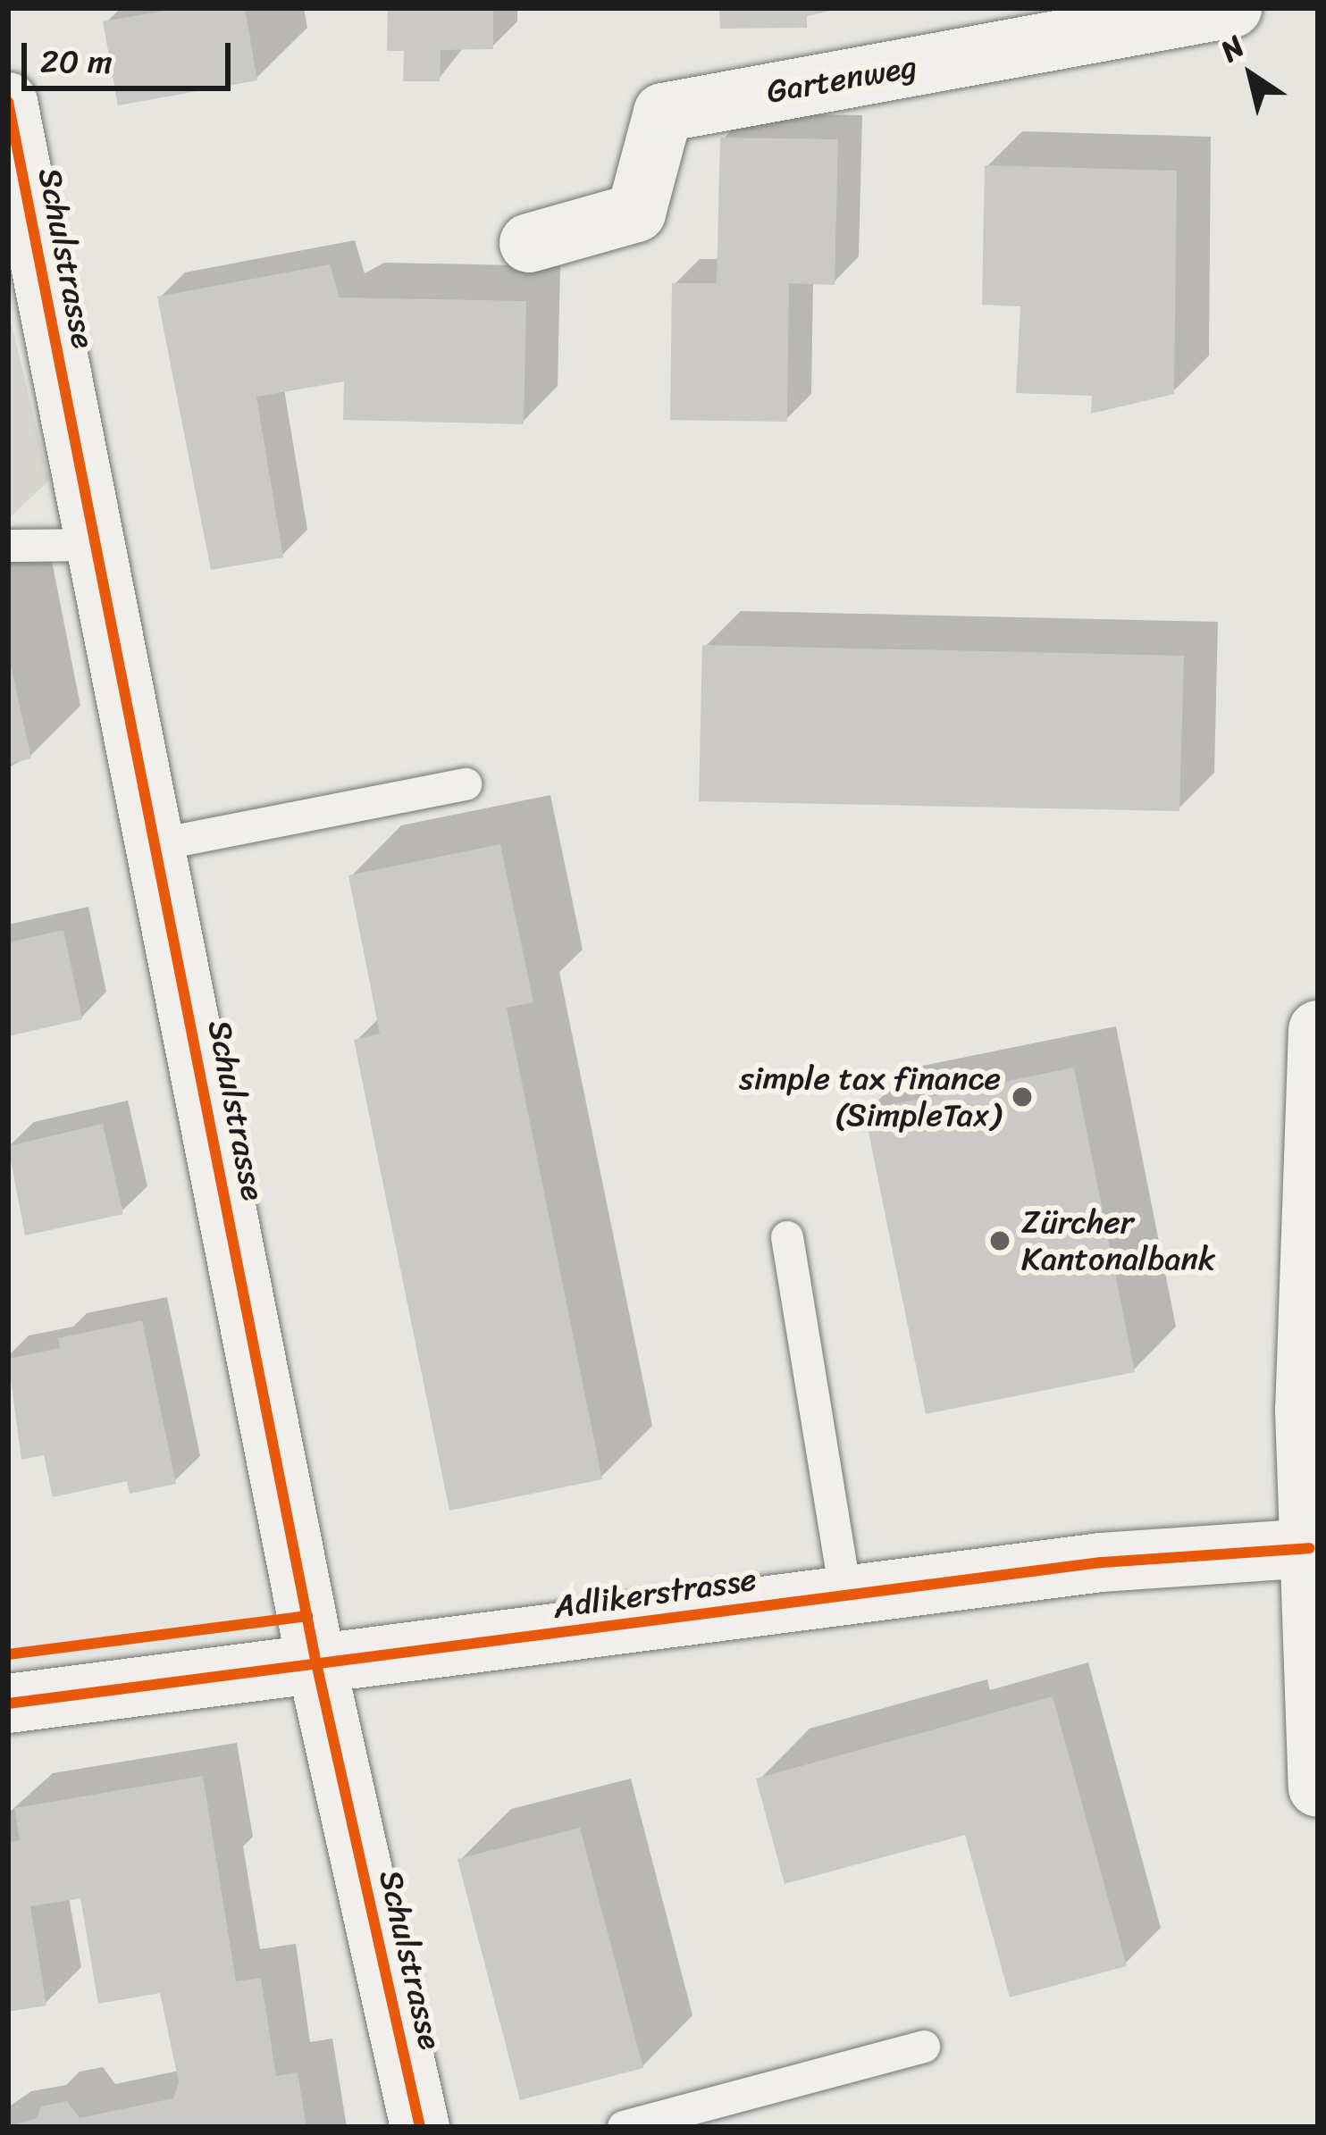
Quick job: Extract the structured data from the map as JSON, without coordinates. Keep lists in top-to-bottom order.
{
  "streets": {
    "street": ["Gartenweg", "Schulstrasse", "Adlikerstrasse"]
  },
  "crossings": [
    ["Schulstrasse", "Adlikerstrasse"]
  ],
  "places": ["simple tax finance (SimpleTax)", "Zürcher Kantonalbank"],
  "scale_bar": "20 m",
  "north": "top left"
}
